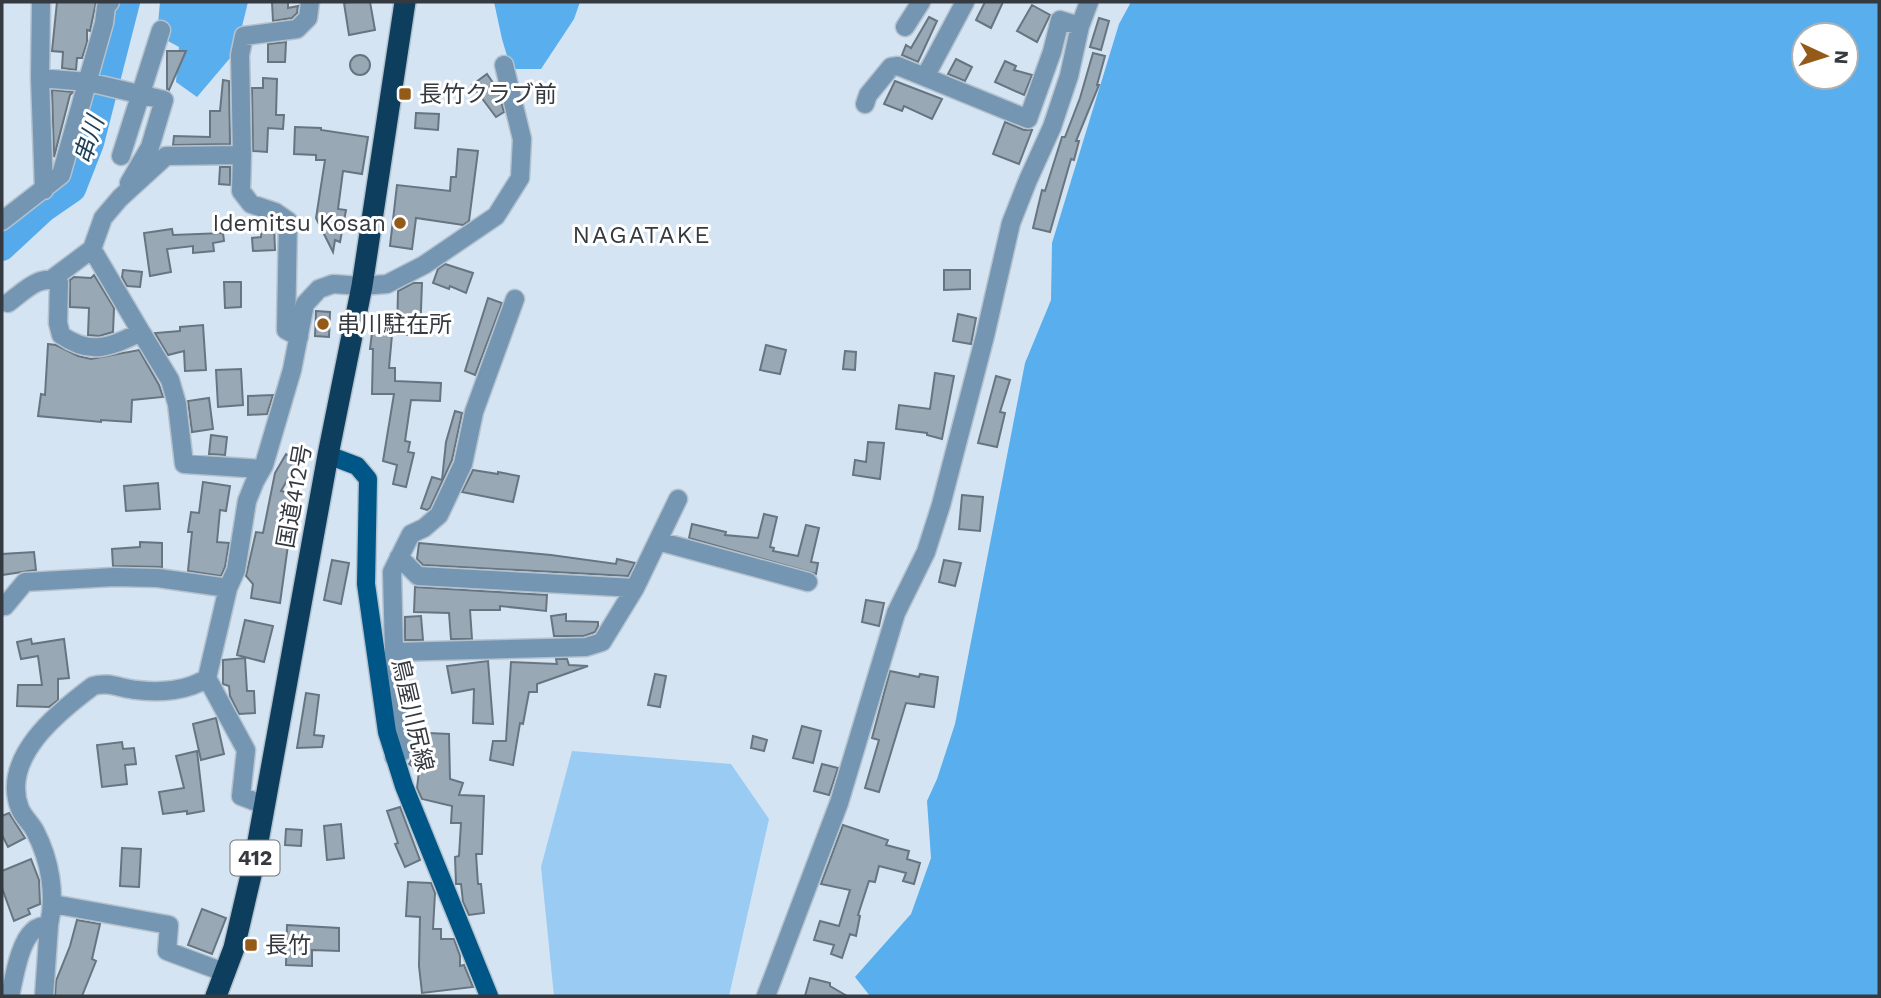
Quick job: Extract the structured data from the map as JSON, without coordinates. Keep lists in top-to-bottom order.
{
  "streets": {
    "highway": ["国道412号", "412"],
    "main road": ["鳥屋川尻線"]
  },
  "crossings": [
    ["国道412号", "鳥屋川尻線"]
  ],
  "districts": ["NAGATAKE"],
  "water": ["串川"],
  "places": {
    "transit": ["長竹クラブ前", "長竹"],
    "other": ["Idemitsu Kosan", "串川駐在所"]
  },
  "north": "right"
}
